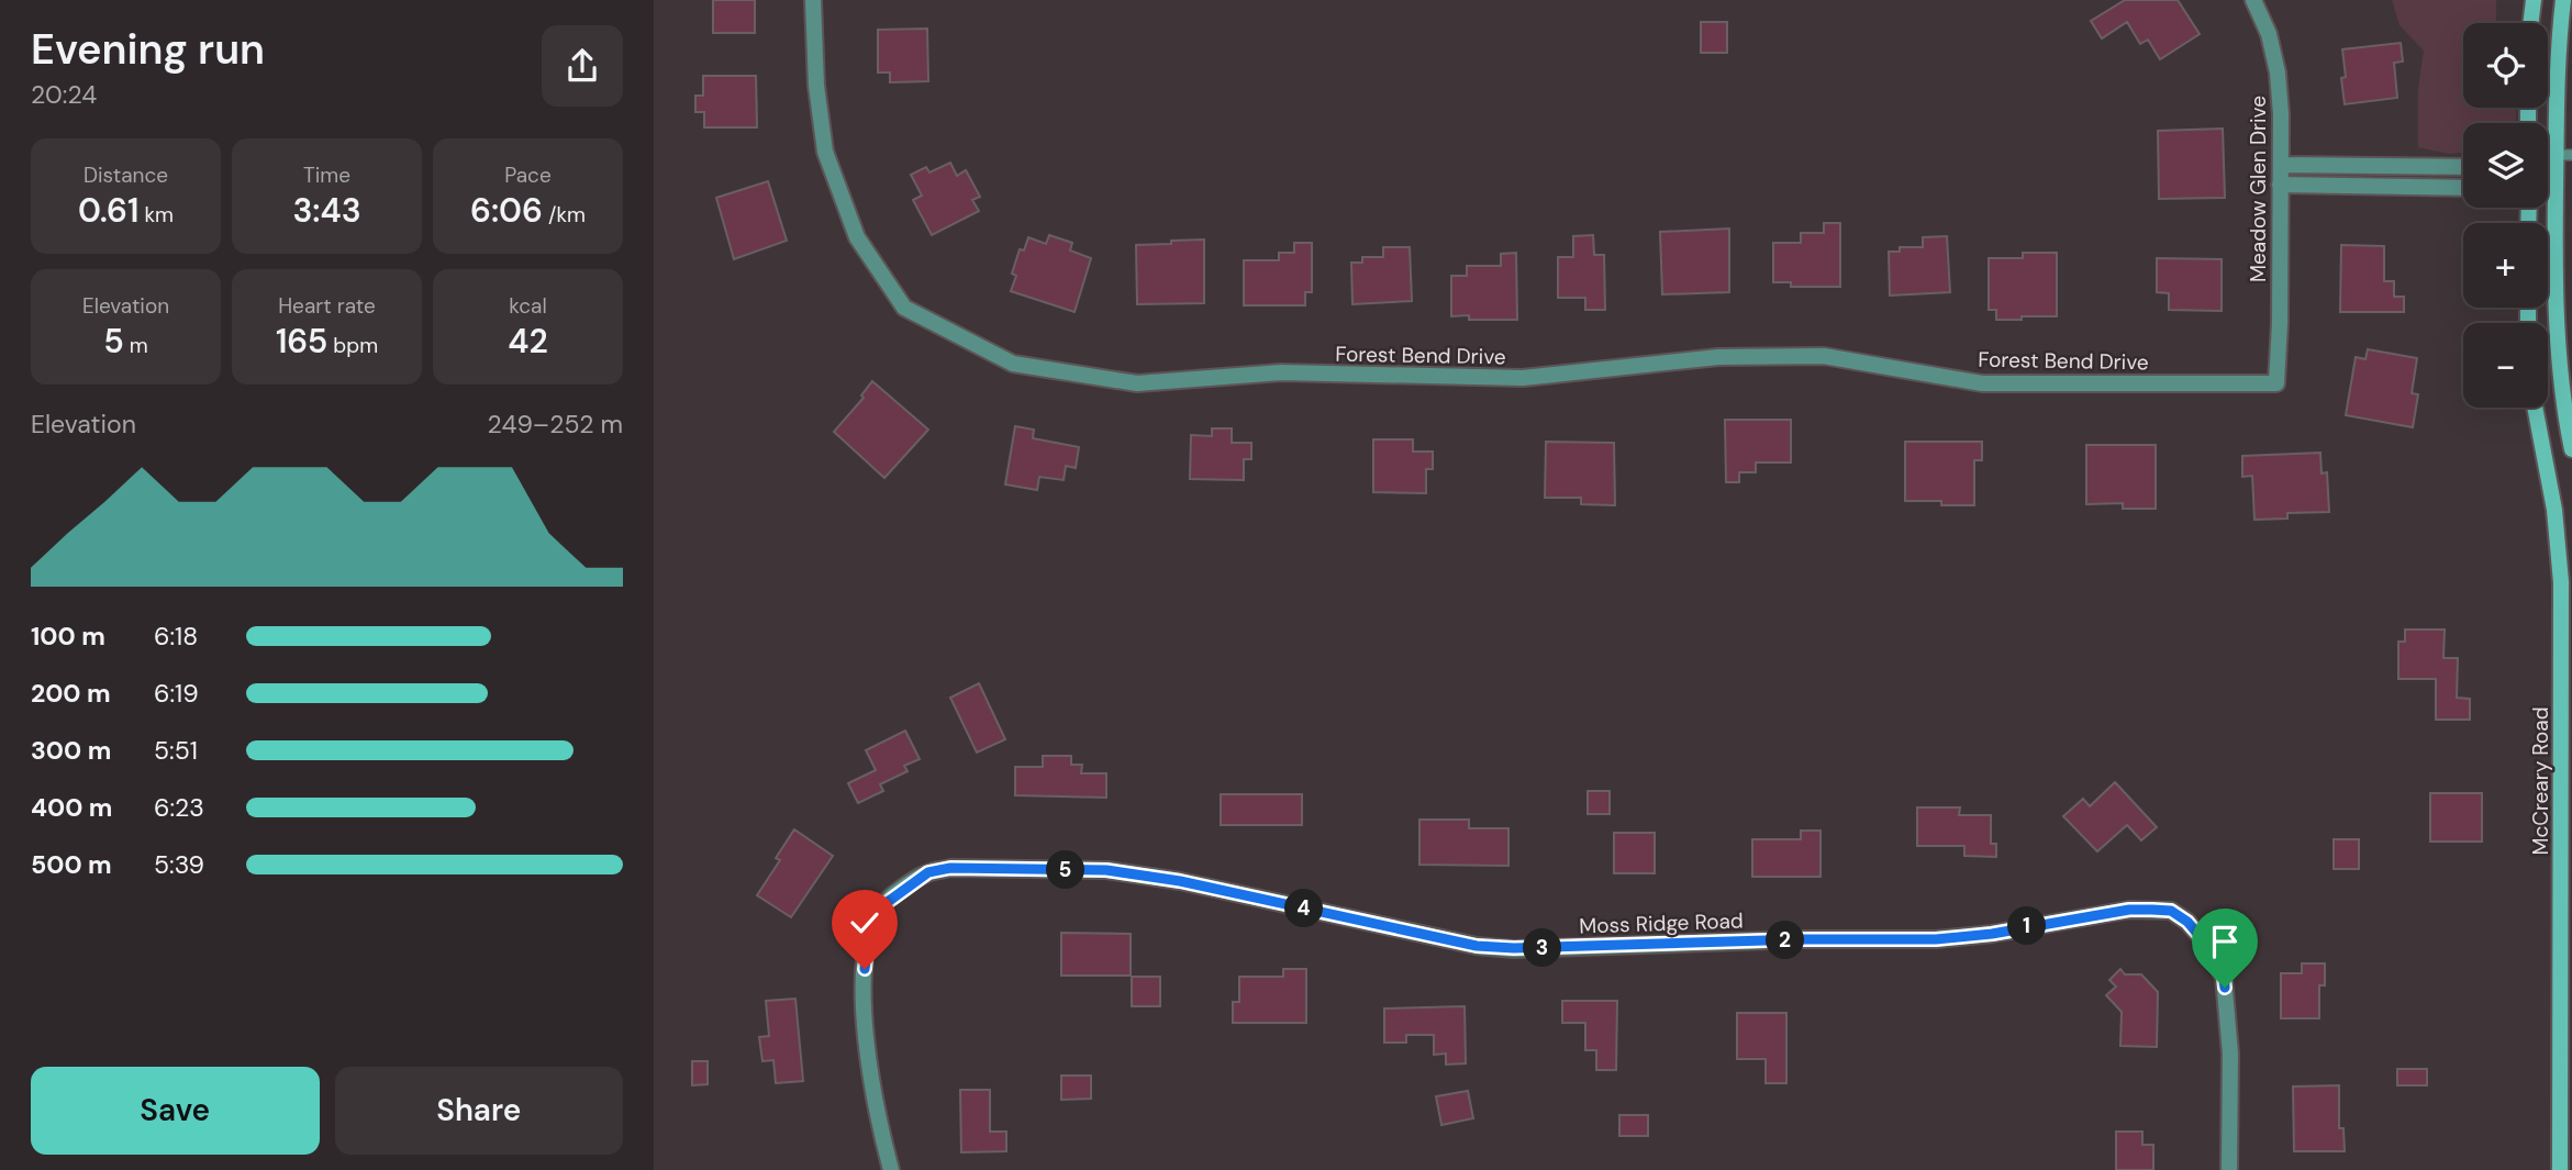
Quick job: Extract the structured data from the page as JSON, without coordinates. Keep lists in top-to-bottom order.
{
  "streets": {
    "main road": ["McCreary Road"],
    "street": ["Meadow Glen Drive", "Forest Bend Drive", "Moss Ridge Road"]
  },
  "crossings": [
    ["Meadow Glen Drive", "Forest Bend Drive"]
  ],
  "page": {
    "heading": ["Evening run", "20:24"],
    "map_buttons": ["+", "−"],
    "stats": [
      ["Distance", "0.61 km"],
      ["Time", "3:43"],
      ["Pace", "6:06 /km"],
      ["Elevation", "5 m"],
      ["Heart rate", "165 bpm"],
      ["kcal", "42"]
    ],
    "chart": ["Elevation", "249–252 m"],
    "list": [
      {
        "name": "100 m",
        "note": "6:18"
      },
      {
        "name": "200 m",
        "note": "6:19"
      },
      {
        "name": "300 m",
        "note": "5:51"
      },
      {
        "name": "400 m",
        "note": "6:23"
      },
      {
        "name": "500 m",
        "note": "5:39"
      }
    ],
    "pins": [
      "5",
      "4",
      "1",
      "2",
      "3"
    ],
    "buttons": ["Save", "Share"]
  }
}
